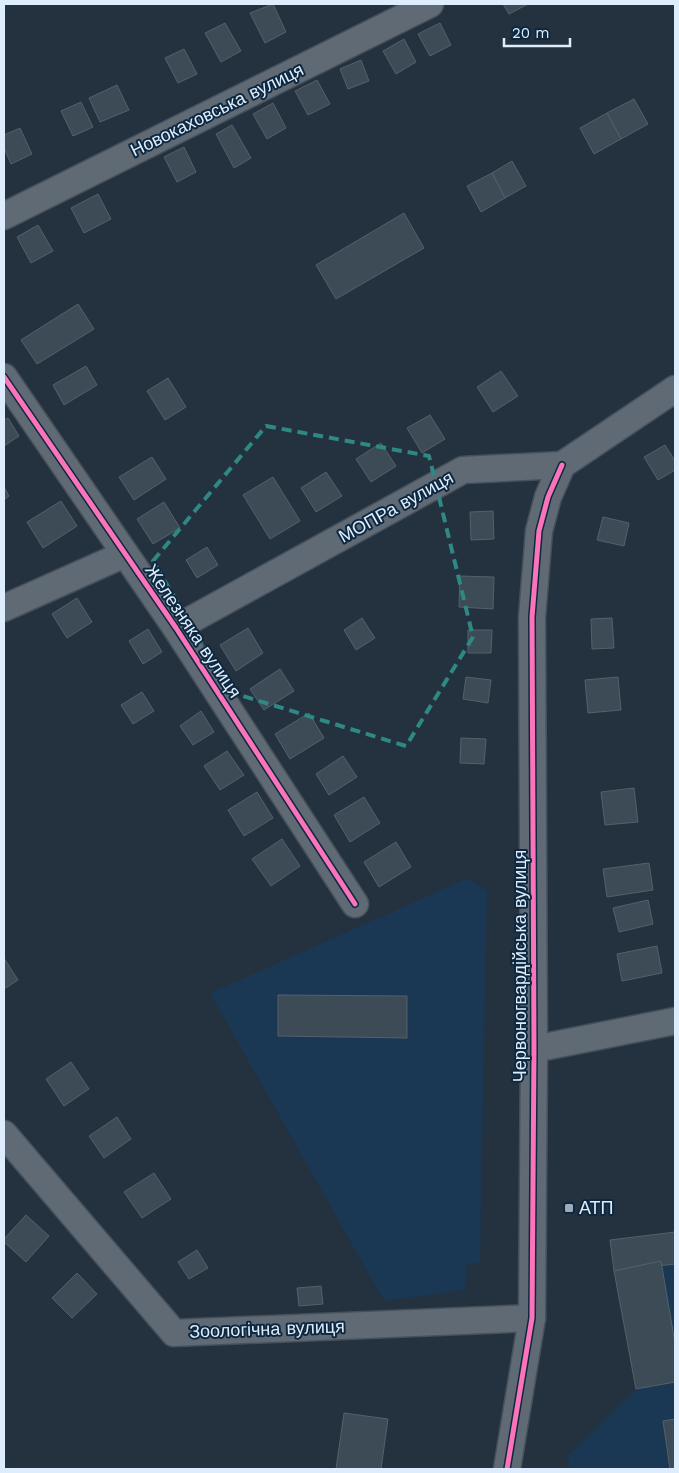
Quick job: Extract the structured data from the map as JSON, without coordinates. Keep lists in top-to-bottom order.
{
  "streets": {
    "street": [
      "Новокаховська вулиця",
      "МОПРа вулиця",
      "Железняка вулиця",
      "Червоногвардійська вулиця",
      "Зоологічна вулиця"
    ]
  },
  "crossings": [
    ["МОПРа вулиця", "Железняка вулиця"],
    ["МОПРа вулиця", "Червоногвардійська вулиця"],
    ["Червоногвардійська вулиця", "Зоологічна вулиця"]
  ],
  "places": {
    "transit": ["АТП"]
  },
  "scale_bar": "20 m"
}
